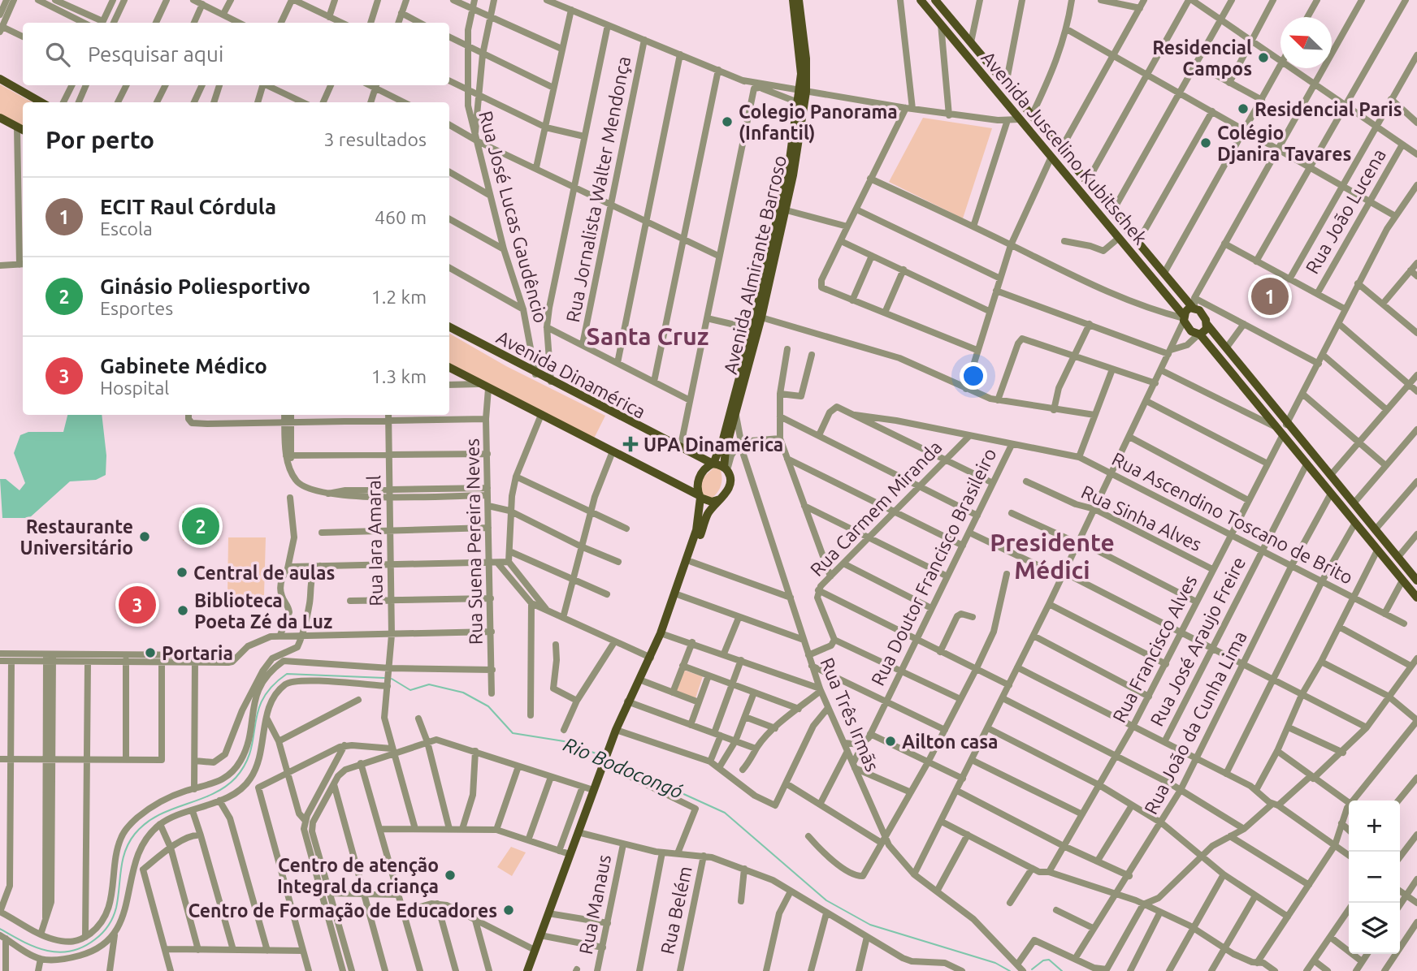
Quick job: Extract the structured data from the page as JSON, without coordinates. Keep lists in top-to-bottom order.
{
  "streets": {
    "main road": ["Avenida Juscelino Kubitschek", "Avenida Almirante Barroso", "Avenida Dinamérica"],
    "street": [
      "Rua Jornalista Walter Mendonça",
      "Rua João Lucena",
      "Rua José Lucas Gaudêncio",
      "Rua Carmem Miranda",
      "Rua Sinha Alves",
      "Rua Ascendino Toscano de Brito",
      "Rua Iara Amaral",
      "Rua Suena Pereira Neves",
      "Rua Doutor Francisco Brasileiro",
      "Rua José Araujo Freire",
      "Rua Francisco Alves",
      "Rua Três Irmãs",
      "Rua João da Cunha Lima",
      "Rua Manaus",
      "Rua Belém"
    ]
  },
  "crossings": [
    ["Rua José Lucas Gaudêncio", "Avenida Dinamérica"],
    ["Avenida Almirante Barroso", "Avenida Dinamérica"],
    ["Avenida Almirante Barroso", "Rua Três Irmãs"],
    ["Rua Carmem Miranda", "Rua Ascendino Toscano de Brito"],
    ["Rua Sinha Alves", "Rua Francisco Alves"],
    ["Rua Ascendino Toscano de Brito", "Rua Doutor Francisco Brasileiro"],
    ["Rua Ascendino Toscano de Brito", "Rua José Araujo Freire"],
    ["Rua Ascendino Toscano de Brito", "Rua Francisco Alves"],
    ["Rua Ascendino Toscano de Brito", "Rua João da Cunha Lima"]
  ],
  "districts": ["Santa Cruz", "Presidente Médici"],
  "water": ["Rio Bodocongó"],
  "places": {
    "other": [
      "Residencial Campos",
      "Residencial Paris",
      "Colegio Panorama (Infantil)",
      "Colégio Djanira Tavares",
      "Restaurante Universitário",
      "Central de aulas",
      "Biblioteca Poeta Zé da Luz",
      "Portaria",
      "Ailton casa",
      "Centro de atenção Integral da criança",
      "Centro de Formação de Educadores"
    ],
    "health": ["UPA Dinamérica"]
  },
  "north": "top left",
  "page": {
    "search": "Pesquisar aqui",
    "heading": ["Por perto", "3 resultados"],
    "list": [
      {
        "mark": "1",
        "name": "ECIT Raul Córdula",
        "note": "Escola",
        "value": "460 m"
      },
      {
        "mark": "2",
        "name": "Ginásio Poliesportivo",
        "note": "Esportes",
        "value": "1.2 km"
      },
      {
        "mark": "3",
        "name": "Gabinete Médico",
        "note": "Hospital",
        "value": "1.3 km"
      }
    ],
    "pins": ["1", "2", "3"],
    "map_buttons": ["+", "−"]
  }
}
